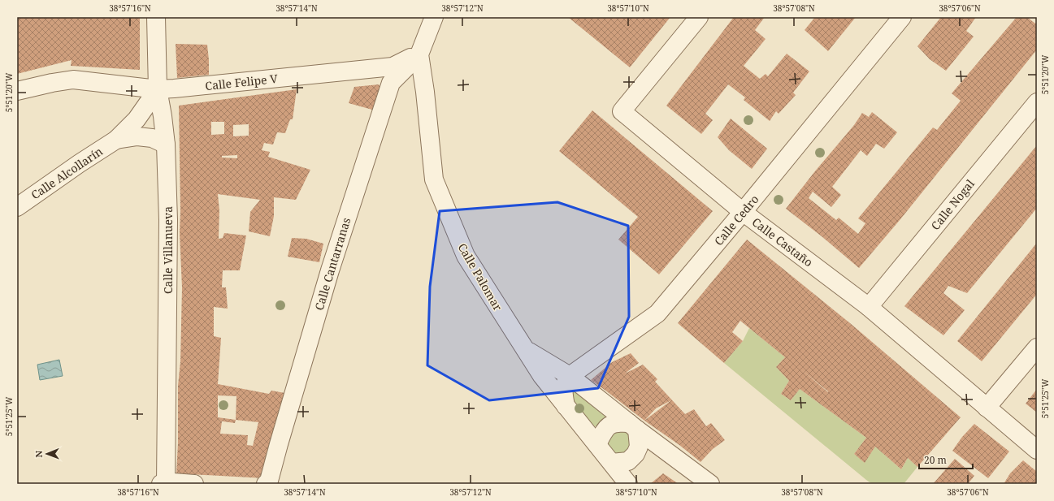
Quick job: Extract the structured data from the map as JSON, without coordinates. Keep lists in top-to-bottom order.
{
  "streets": {
    "street": [
      "Calle Felipe V",
      "Calle Alcollarín",
      "Calle Nogal",
      "Calle Cedro",
      "Calle Castaño",
      "Calle Villanueva",
      "Calle Cantarranas",
      "Calle Palomar"
    ]
  },
  "crossings": [
    ["Calle Felipe V", "Calle Alcollarín"],
    ["Calle Felipe V", "Calle Villanueva"],
    ["Calle Felipe V", "Calle Cantarranas"],
    ["Calle Felipe V", "Calle Palomar"],
    ["Calle Alcollarín", "Calle Villanueva"],
    ["Calle Nogal", "Calle Castaño"],
    ["Calle Cedro", "Calle Castaño"],
    ["Calle Cantarranas", "Calle Palomar"]
  ],
  "scale_bar": "20 m",
  "north": "left",
  "coordinates": [
    "38°57'16\"N",
    "38°57'14\"N",
    "38°57'12\"N",
    "38°57'10\"N",
    "38°57'08\"N",
    "38°57'06\"N",
    "5°51'20\"W",
    "5°51'25\"W"
  ]
}
